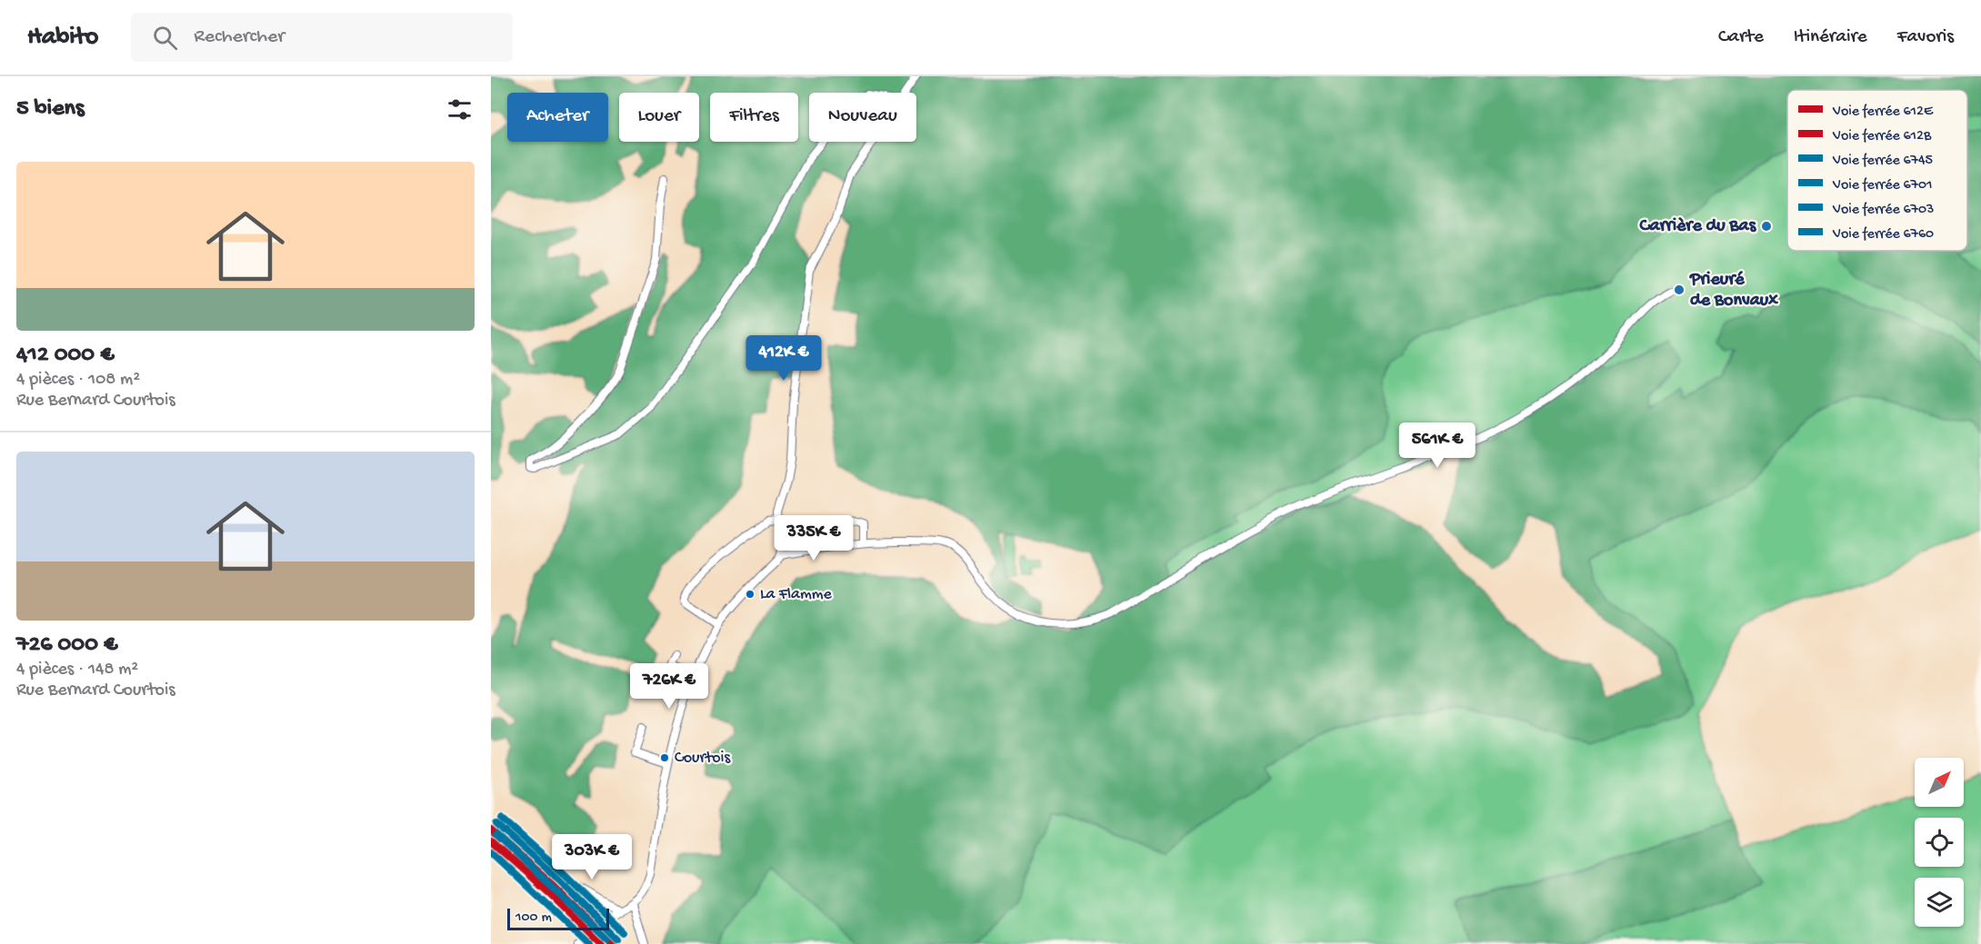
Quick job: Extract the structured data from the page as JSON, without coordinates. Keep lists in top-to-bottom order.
{
  "places": [
    "Carrière du Bas",
    "Prieuré de Bonvaux",
    "La Flamme",
    "Courtois"
  ],
  "lines": [
    "rail line 6703",
    "rail line 6745",
    "rail line 612E",
    "rail line 6760",
    "rail line 612B",
    "rail line 6701"
  ],
  "legend": [
    "Voie ferrée 612E",
    "Voie ferrée 612B",
    "Voie ferrée 6745",
    "Voie ferrée 6701",
    "Voie ferrée 6703",
    "Voie ferrée 6760"
  ],
  "scale_bar": "100 m",
  "north": "top right",
  "page": {
    "header": "Habito",
    "search": "Rechercher",
    "nav": ["Carte", "Itinéraire", "Favoris"],
    "heading": "5 biens",
    "chip": [
      "Acheter",
      "Louer",
      "Filtres",
      "Nouveau"
    ],
    "list": [
      {
        "name": "412 000 €",
        "note": "4 pièces · 108 m² · Rue Bernard Courtois"
      },
      {
        "name": "726 000 €",
        "note": "4 pièces · 148 m² · Rue Bernard Courtois"
      }
    ],
    "price": [
      "412K €",
      "561K €",
      "335K €",
      "726K €",
      "303K €"
    ],
    "scale": "100 m"
  }
}
